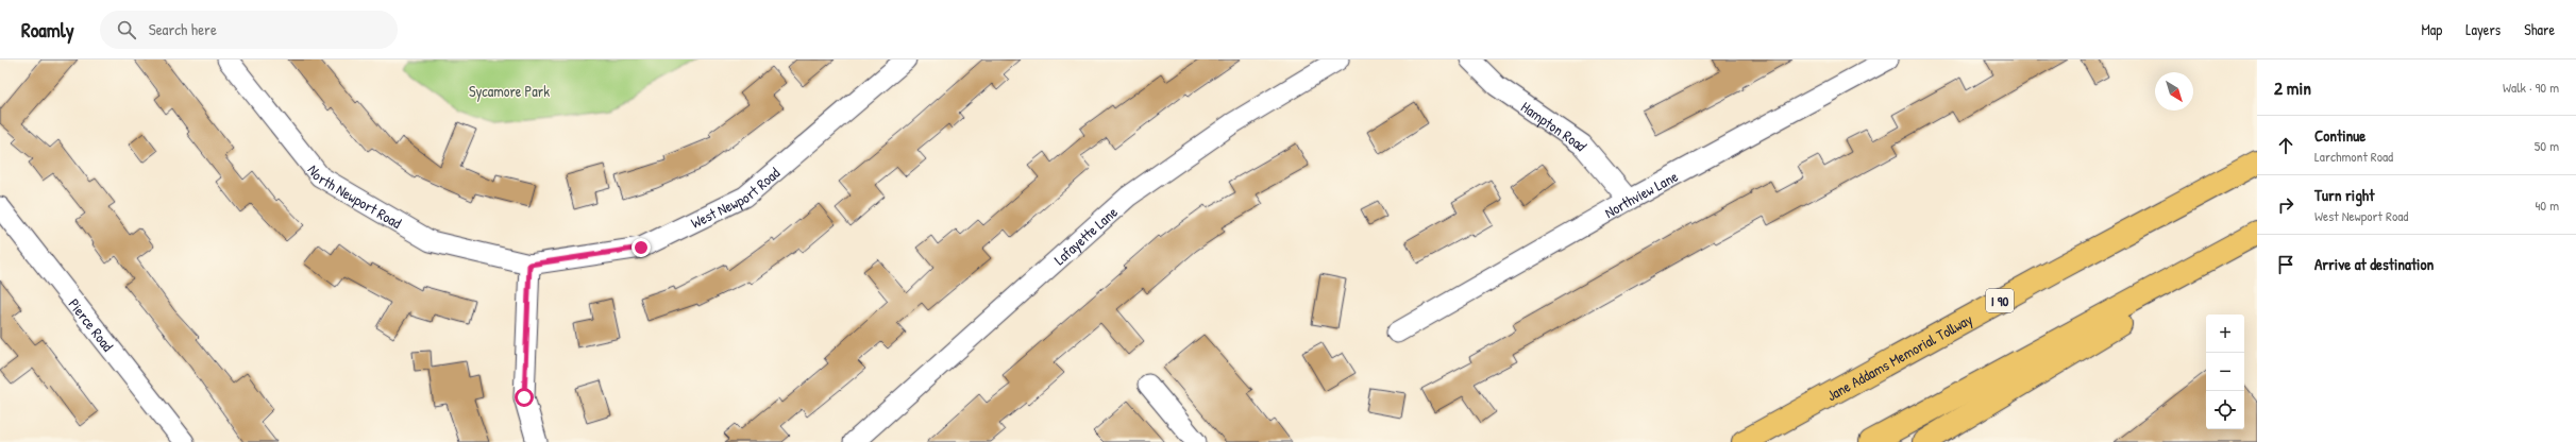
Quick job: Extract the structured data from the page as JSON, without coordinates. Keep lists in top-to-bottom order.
{
  "streets": {
    "highway": ["I 90", "Jane Addams Memorial Tollway"],
    "street": [
      "Hampton Road",
      "North Newport Road",
      "Northview Lane",
      "West Newport Road",
      "Lafayette Lane",
      "Pierce Road"
    ]
  },
  "crossings": [
    ["Hampton Road", "Northview Lane"],
    ["North Newport Road", "West Newport Road"]
  ],
  "parks": ["Sycamore Park"],
  "north": "bottom right",
  "page": {
    "header": "Roamly",
    "search": "Search here",
    "nav": ["Map", "Layers", "Share"],
    "heading": ["2 min", "Walk · 90 m"],
    "list": [
      ["Continue", "Larchmont Road", "50 m"],
      ["Turn right", "West Newport Road", "40 m"],
      "Arrive at destination"
    ],
    "map_buttons": ["+", "−"]
  }
}
